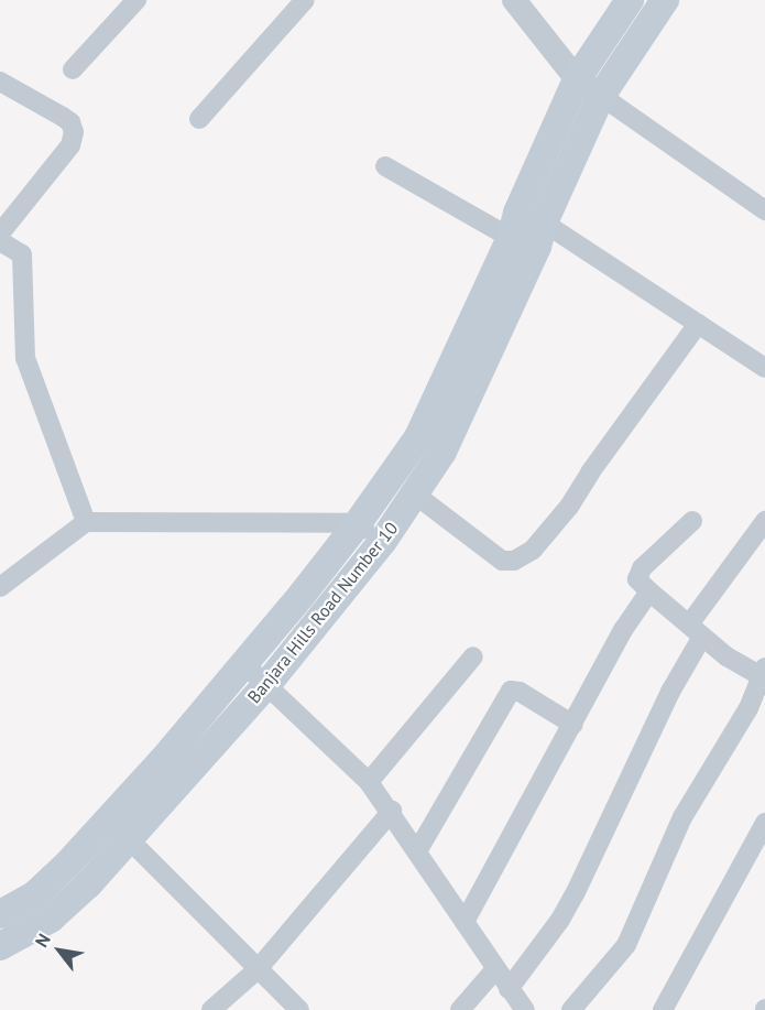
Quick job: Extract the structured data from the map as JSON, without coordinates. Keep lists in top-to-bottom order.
{
  "streets": {
    "main road": ["Banjara Hills Road Number 10"]
  },
  "north": "top left"
}
